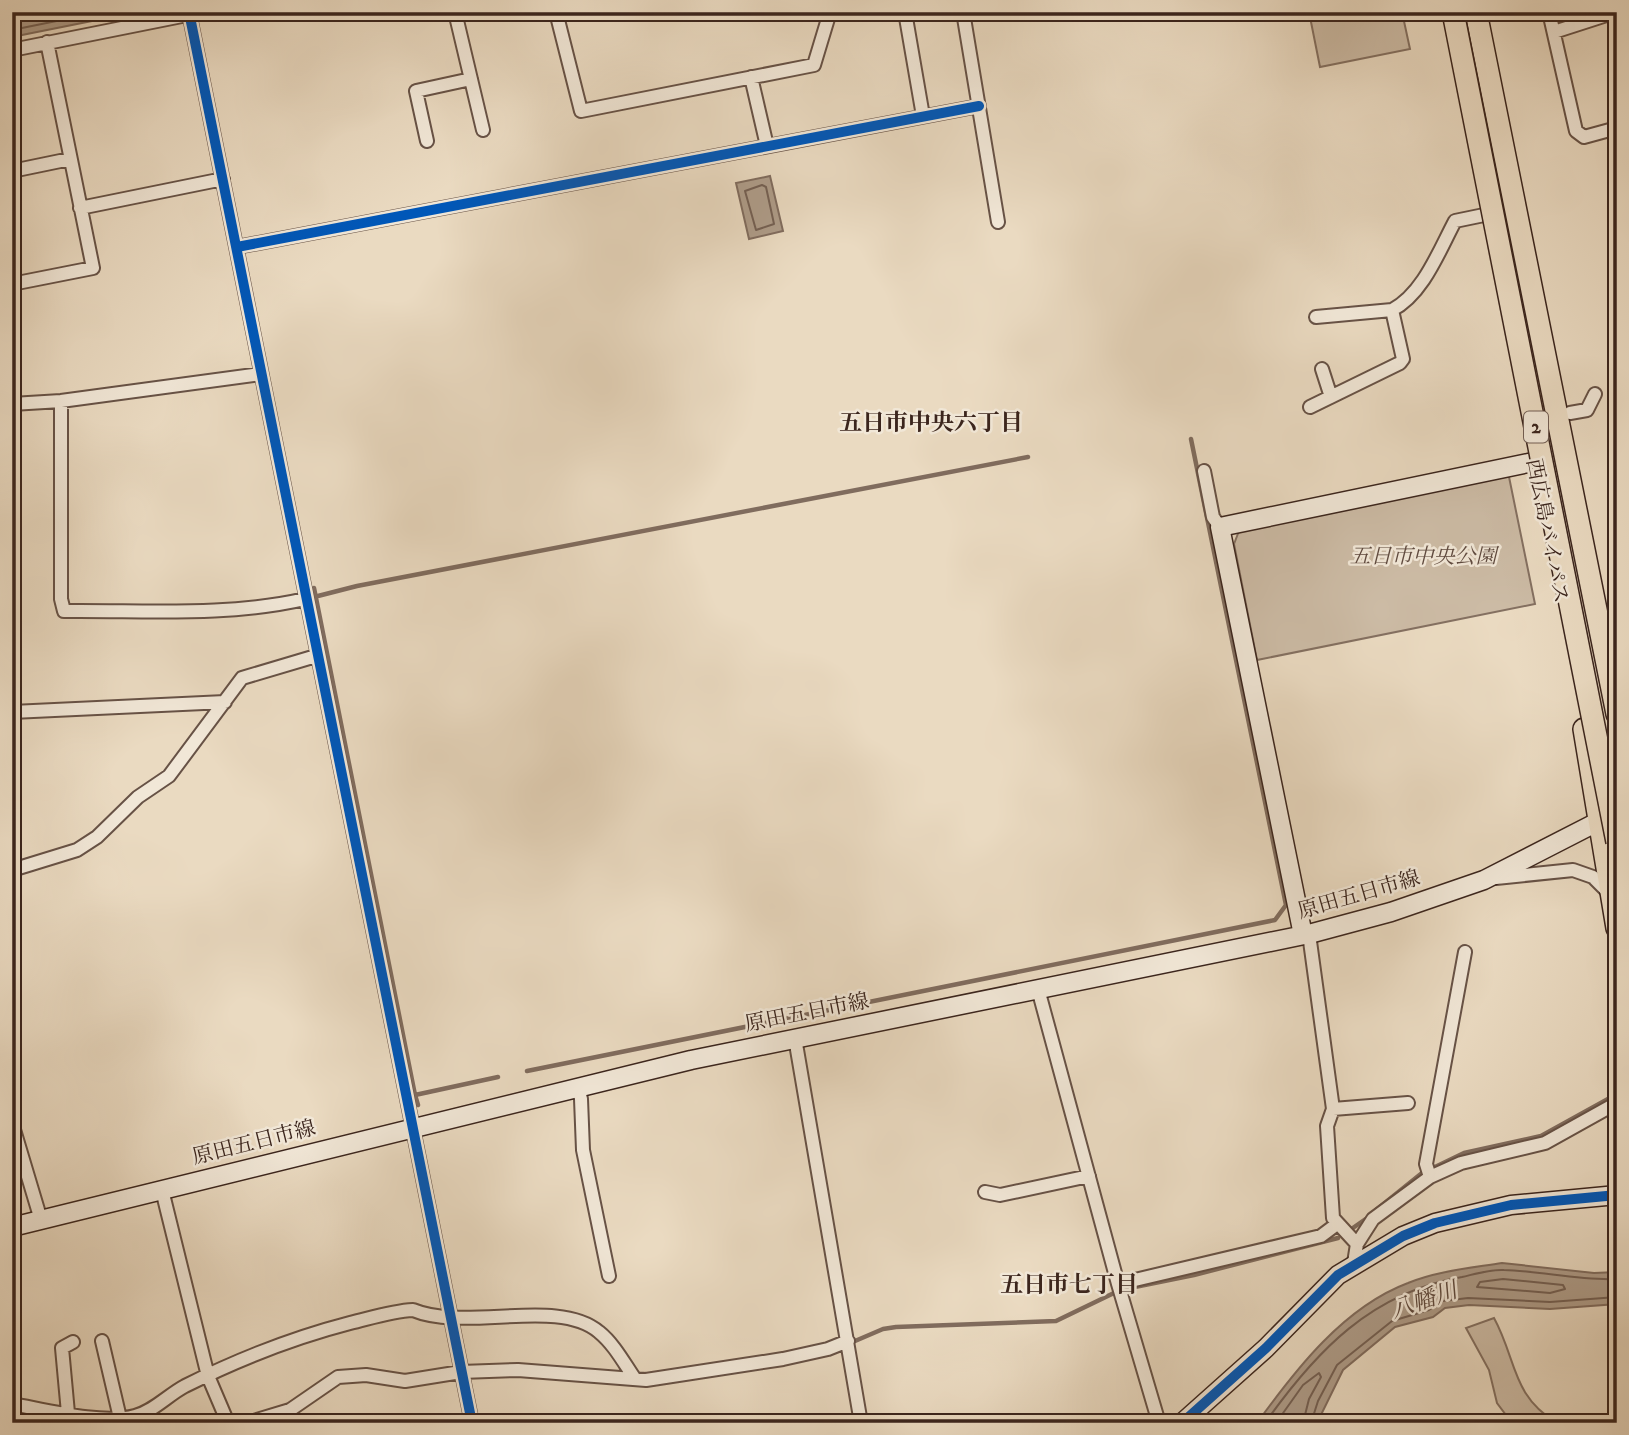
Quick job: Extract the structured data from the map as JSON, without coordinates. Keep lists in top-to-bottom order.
{
  "streets": {
    "highway": ["2", "西広島バイパス"],
    "main road": ["原田五日市線"]
  },
  "crossings": [
    ["西広島バイパス", "原田五日市線"]
  ],
  "districts": ["五日市中央六丁目", "五日市七丁目"],
  "water": ["八幡川"],
  "parks": ["五日市中央公園"]
}
